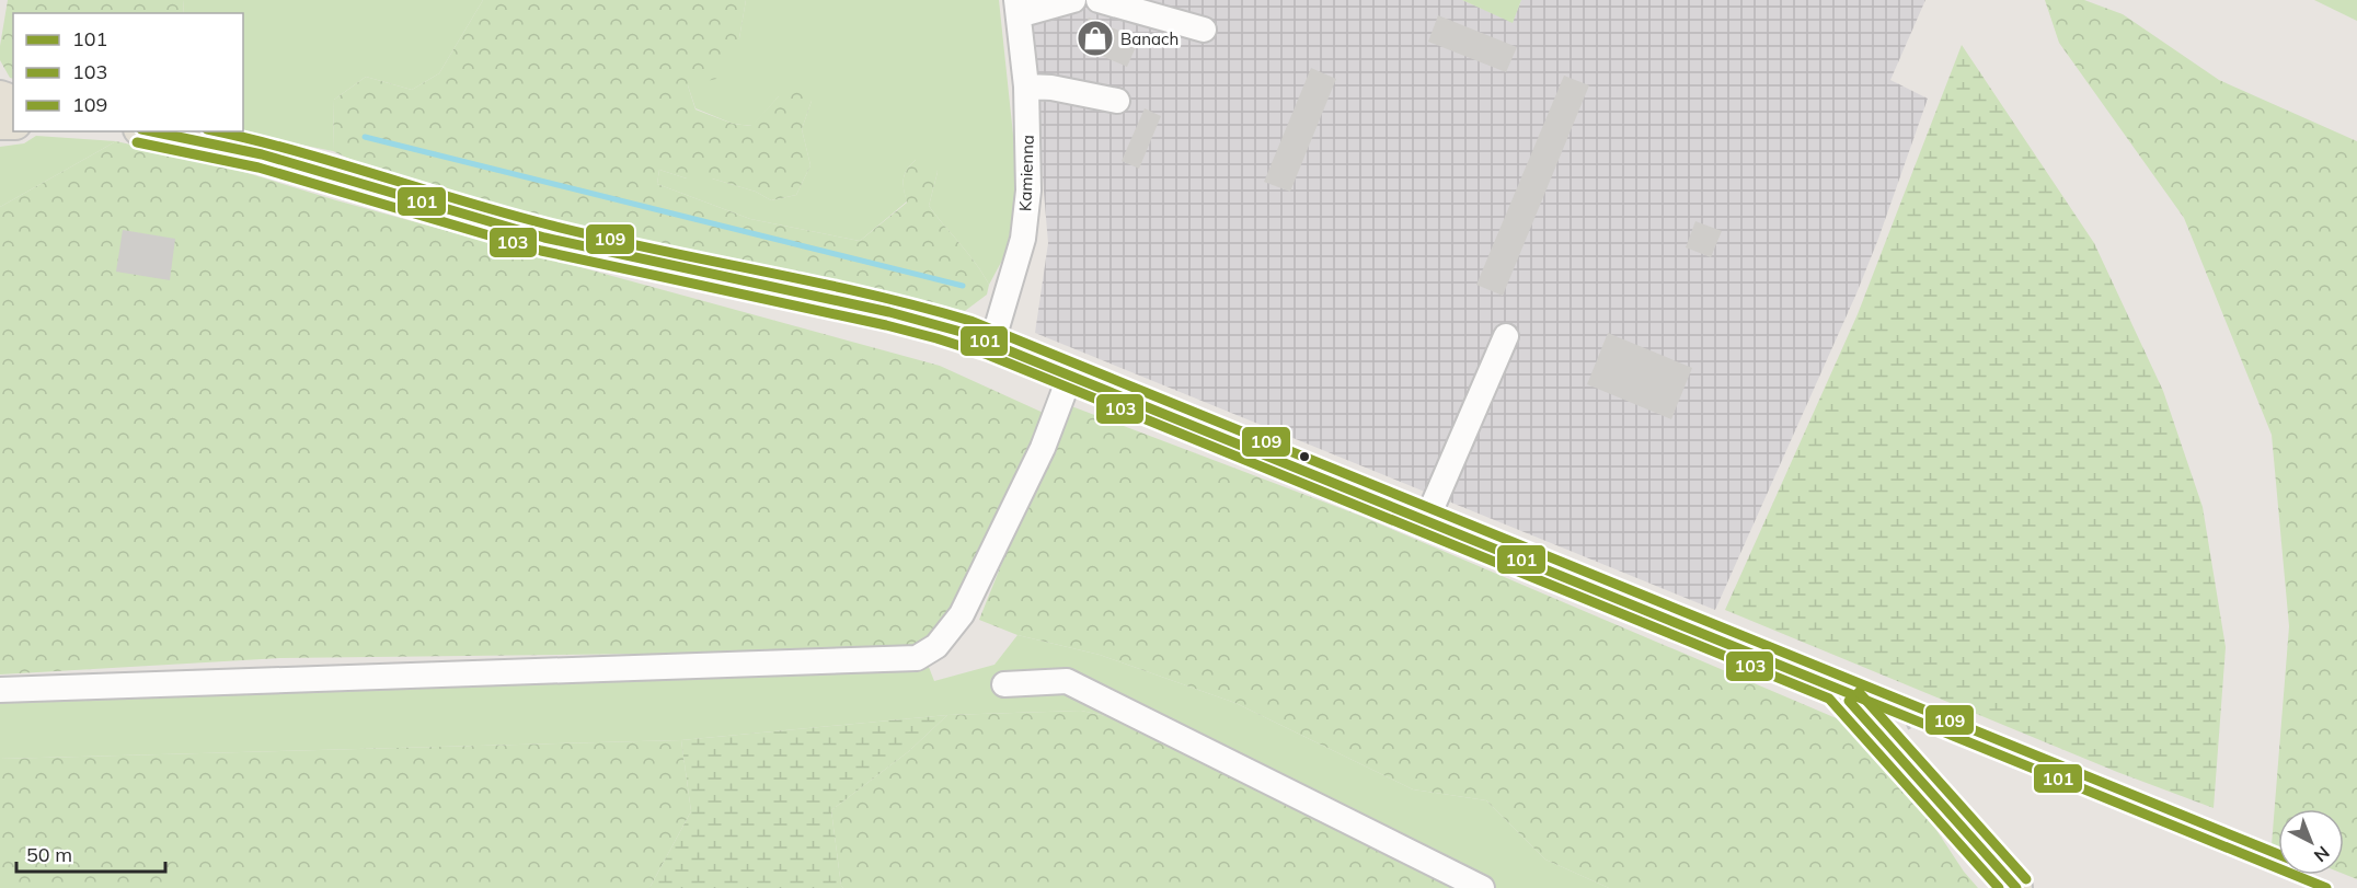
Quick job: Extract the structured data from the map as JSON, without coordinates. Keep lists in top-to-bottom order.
{
  "streets": {
    "street": ["Kamienna"]
  },
  "places": {
    "shop": ["Banach"]
  },
  "lines": ["transit line 101", "transit line 109", "transit line 103"],
  "legend": ["101", "103", "109"],
  "scale_bar": "50 m",
  "north": "bottom right"
}
